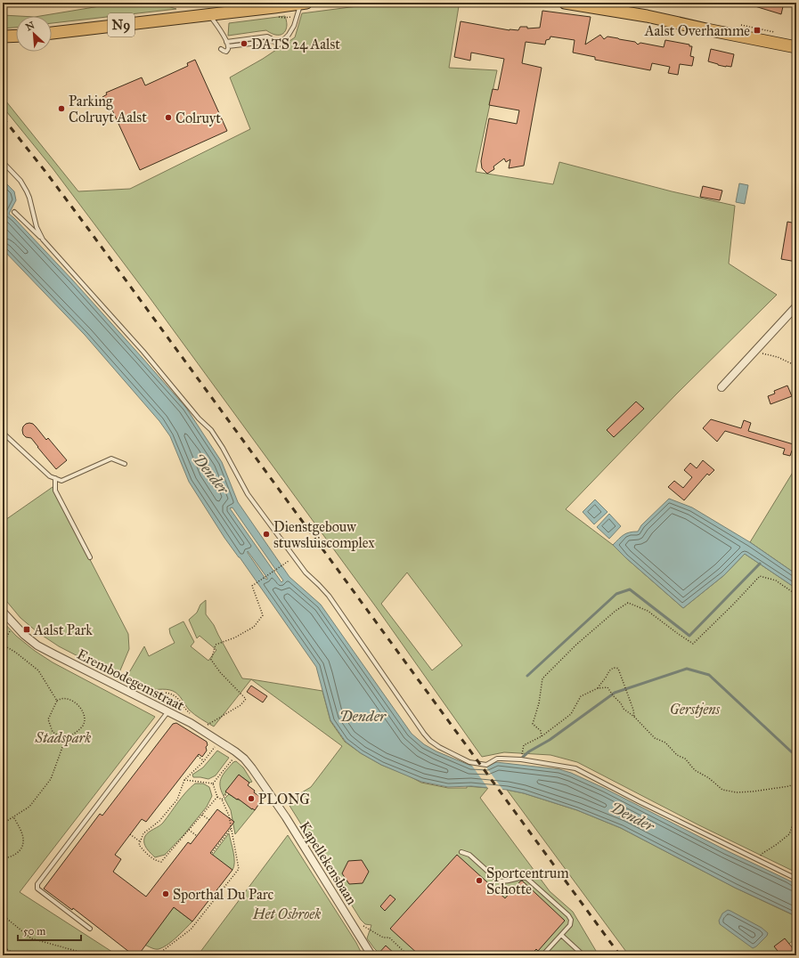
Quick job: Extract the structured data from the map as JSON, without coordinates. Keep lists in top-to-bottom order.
{
  "streets": {
    "main road": ["N9"],
    "street": ["Erembodegemstraat", "Kapellekensbaan"]
  },
  "crossings": [
    ["Erembodegemstraat", "Kapellekensbaan"]
  ],
  "water": ["Dender"],
  "parks": ["Gerstjens", "Stadspark", "Het Osbroek"],
  "places": {
    "transit": ["Aalst Overhamme", "Aalst Park"],
    "other": [
      "DATS 24 Aalst",
      "Parking Colruyt Aalst",
      "Colruyt",
      "Dienstgebouw stuwsluiscomplex",
      "PLONG",
      "Sportcentrum Schotte",
      "Sporthal Du Parc"
    ]
  },
  "scale_bar": "50 m",
  "north": "top left"
}
